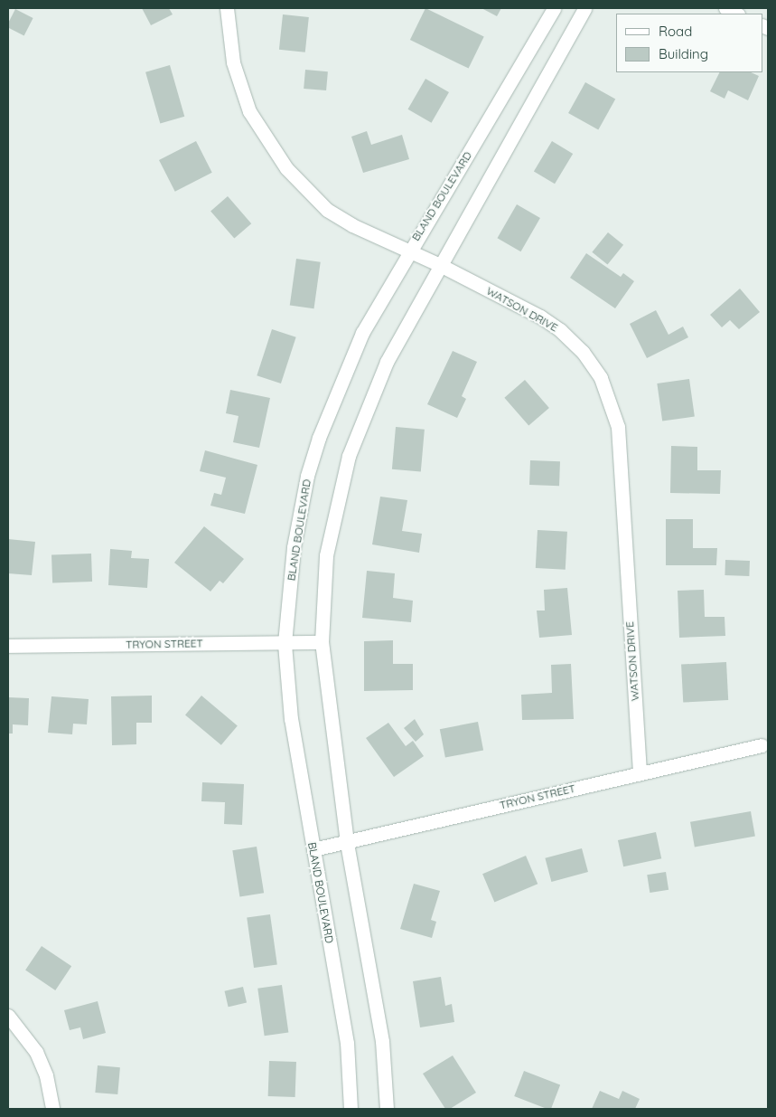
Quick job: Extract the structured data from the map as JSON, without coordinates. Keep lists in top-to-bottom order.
{
  "streets": {
    "street": ["BLAND BOULEVARD", "WATSON DRIVE", "TRYON STREET"]
  },
  "crossings": [
    ["BLAND BOULEVARD", "WATSON DRIVE"],
    ["BLAND BOULEVARD", "TRYON STREET"],
    ["WATSON DRIVE", "TRYON STREET"]
  ],
  "legend": ["Road", "Building"]
}
